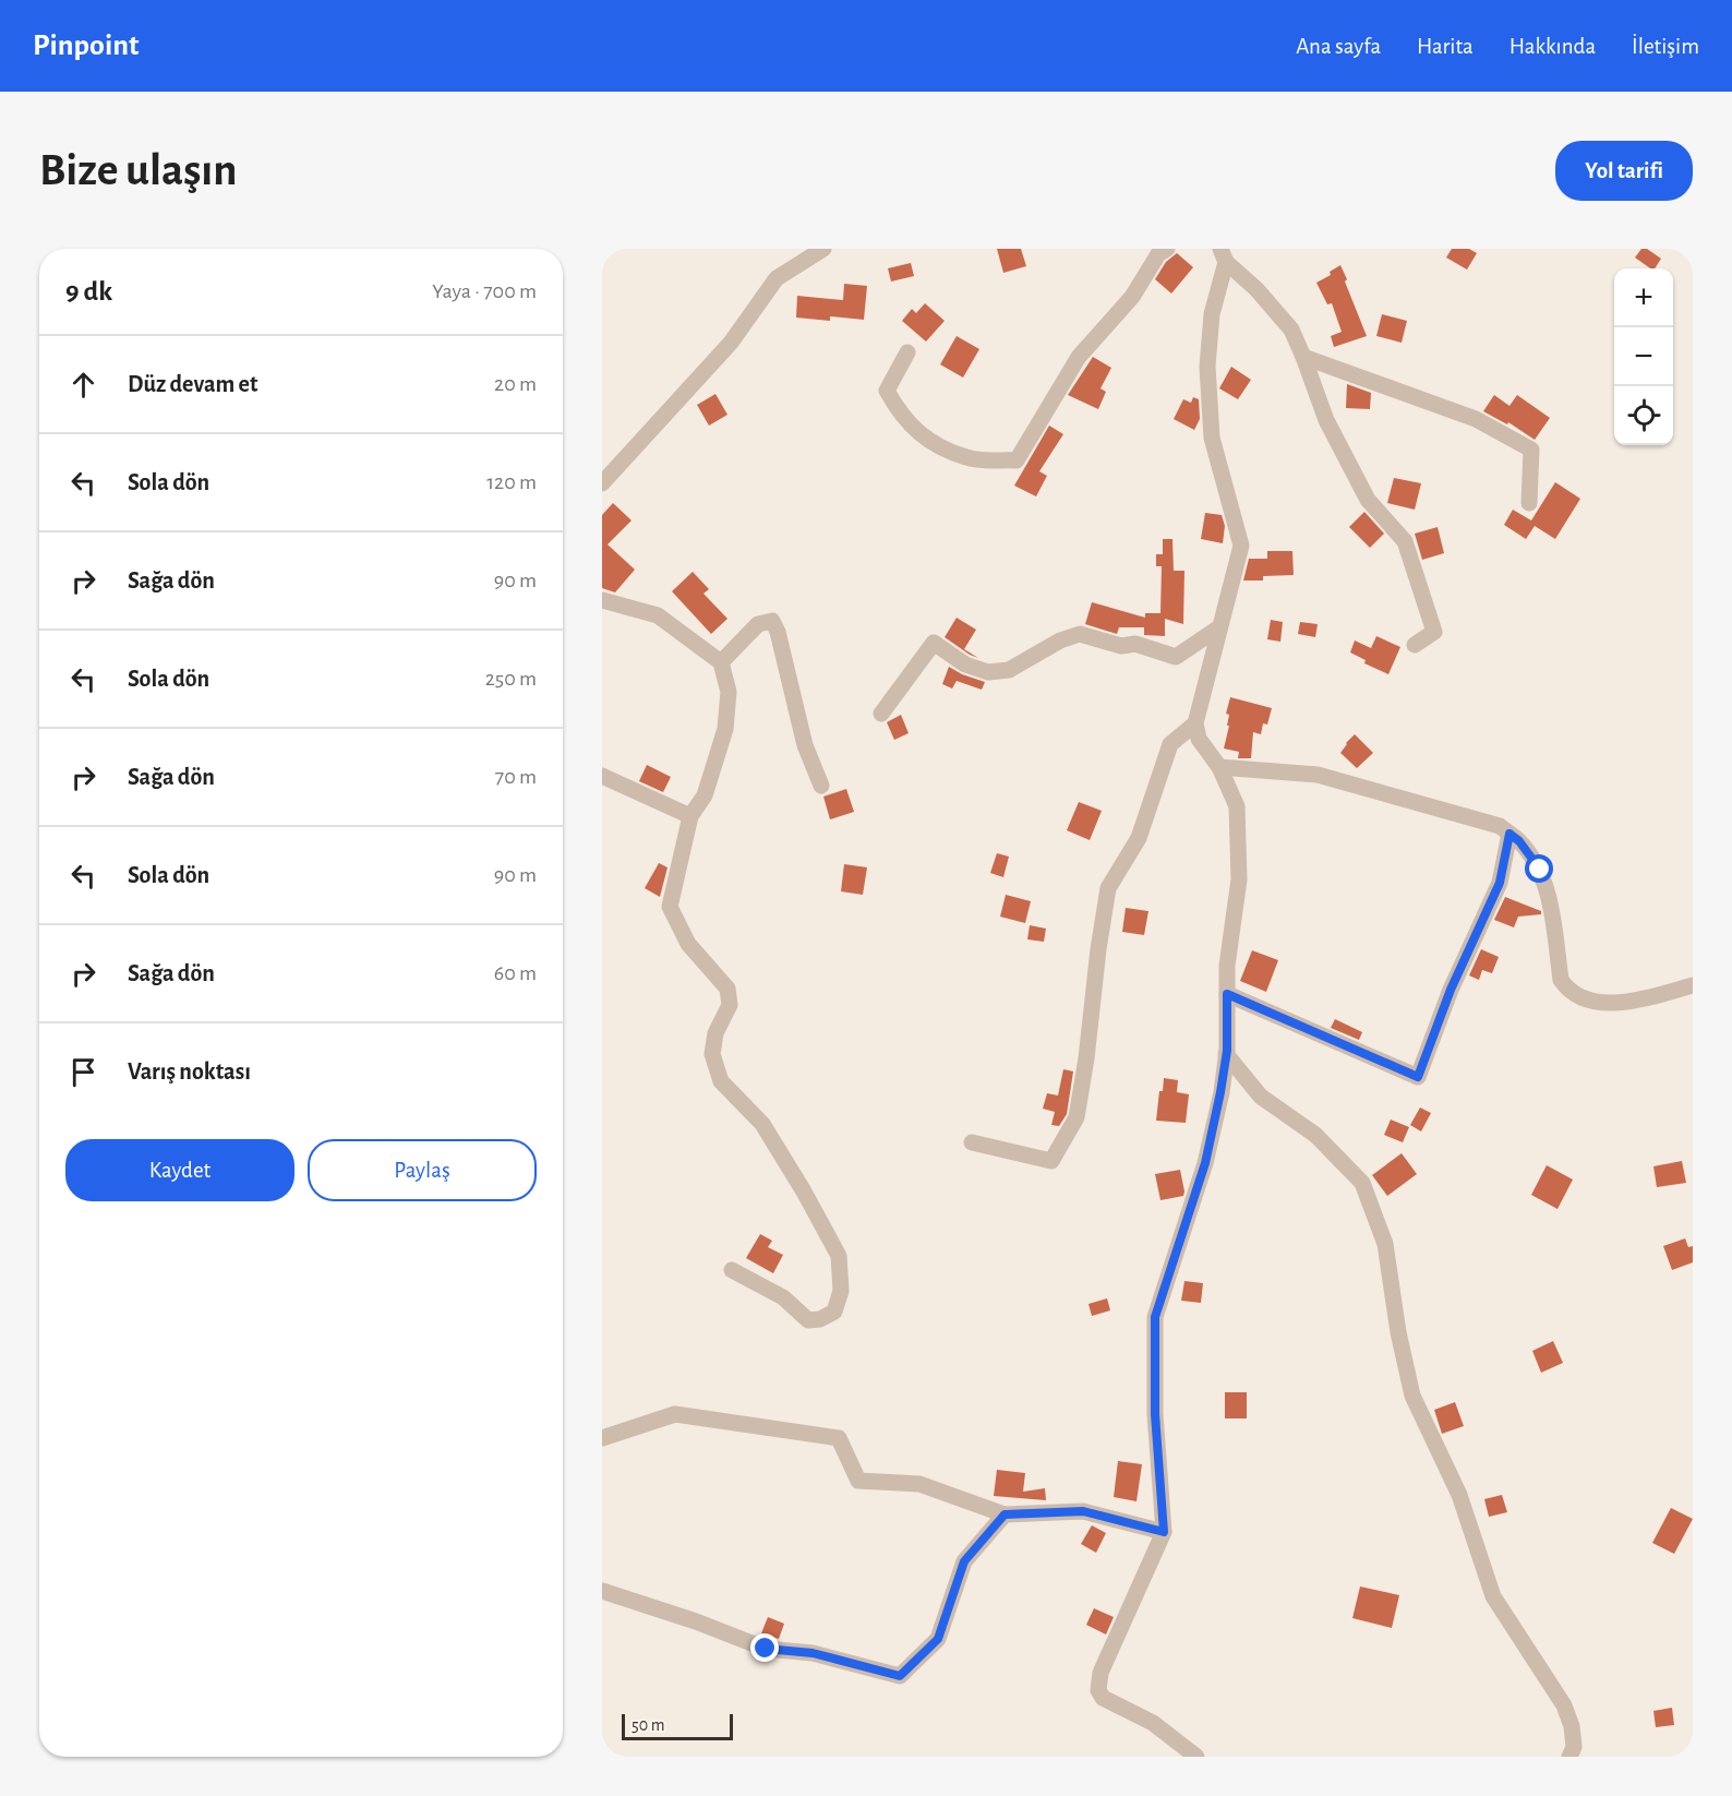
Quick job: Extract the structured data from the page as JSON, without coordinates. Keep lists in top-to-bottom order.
{
  "scale_bar": "50 m",
  "page": {
    "header": "Pinpoint",
    "nav": [
      "Ana sayfa",
      "Harita",
      "Hakkında",
      "İletişim"
    ],
    "buttons": [
      "Yol tarifi",
      ["Kaydet", "Paylaş"]
    ],
    "title": "Bize ulaşın",
    "heading": ["9 dk", "Yaya · 700 m"],
    "map_buttons": ["+", "−"],
    "list": [
      ["Düz devam et", "20 m"],
      ["Sola dön", "120 m"],
      ["Sağa dön", "90 m"],
      ["Sola dön", "250 m"],
      ["Sağa dön", "70 m"],
      ["Sola dön", "90 m"],
      ["Sağa dön", "60 m"],
      "Varış noktası"
    ],
    "scale": "50 m"
  }
}
